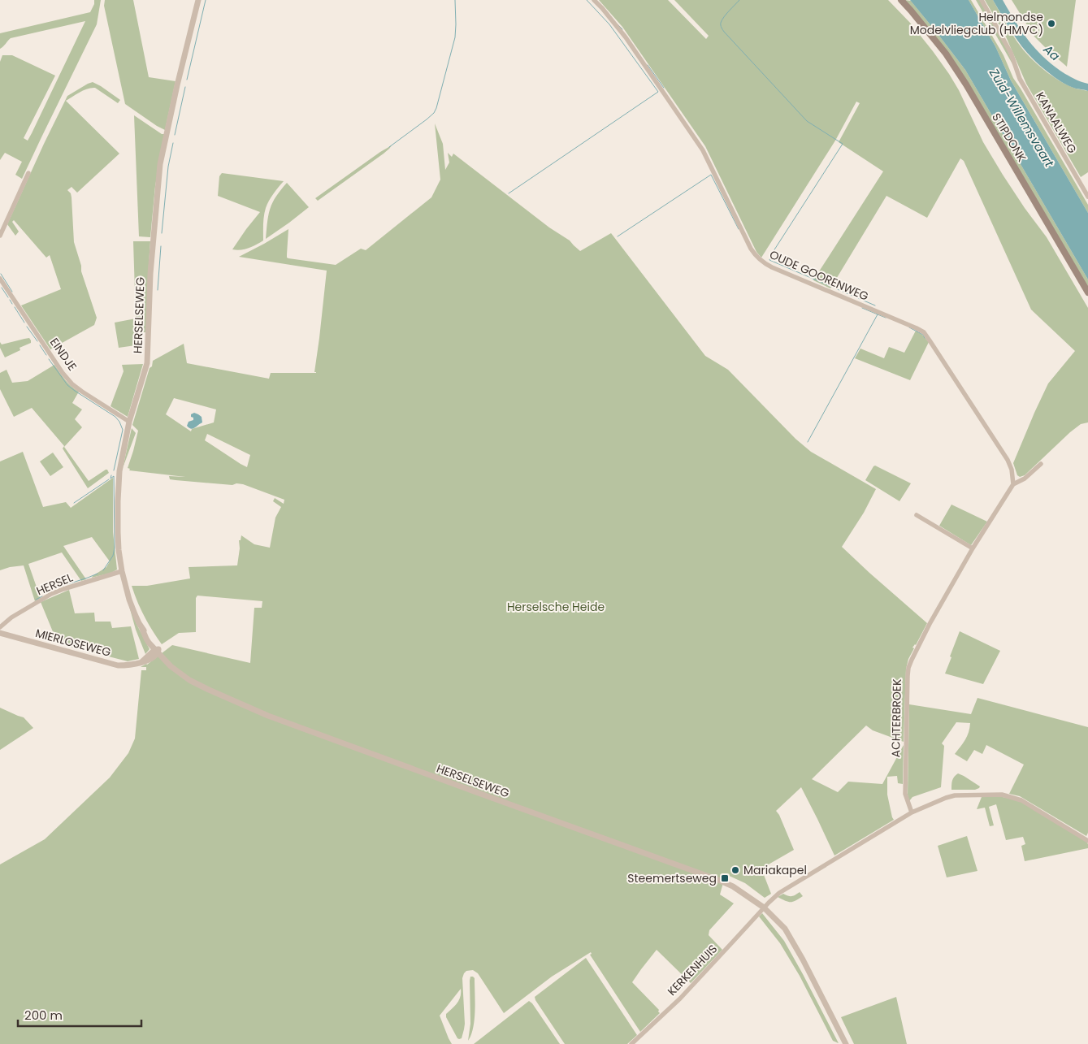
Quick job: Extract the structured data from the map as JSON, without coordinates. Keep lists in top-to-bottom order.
{
  "streets": {
    "main road": ["STIPDONK"],
    "street": [
      "KANAALWEG",
      "OUDE GOORENWEG",
      "HERSELSEWEG",
      "EINDJE",
      "HERSEL",
      "MIERLOSEWEG",
      "ACHTERBROEK",
      "KERKENHUIS"
    ]
  },
  "crossings": [
    ["OUDE GOORENWEG", "ACHTERBROEK"],
    ["HERSELSEWEG", "EINDJE"],
    ["HERSELSEWEG", "HERSEL"],
    ["HERSELSEWEG", "MIERLOSEWEG"],
    ["HERSELSEWEG", "KERKENHUIS"]
  ],
  "water": ["Aa", "Zuid-Willemsvaart"],
  "parks": ["Herselsche Heide"],
  "places": {
    "other": ["Helmondse Modelvliegclub (HMVC)", "Mariakapel"],
    "transit": ["Steemertseweg"]
  },
  "scale_bar": "200 m"
}
